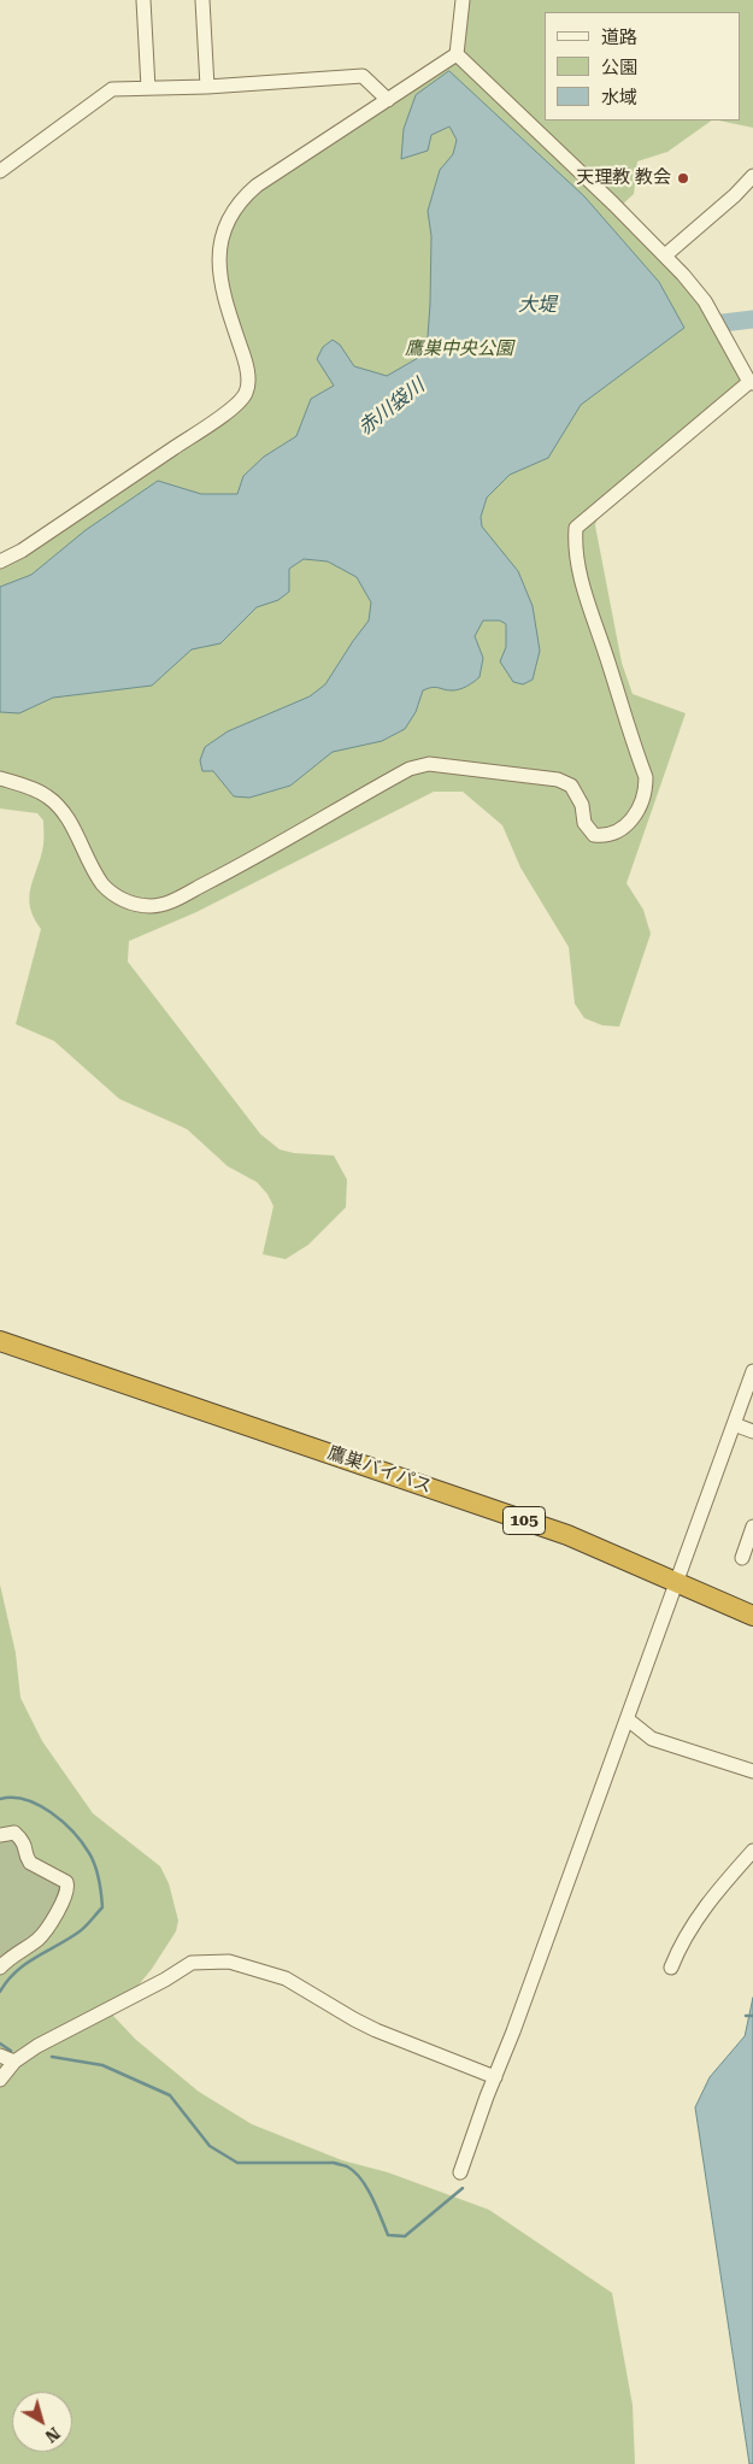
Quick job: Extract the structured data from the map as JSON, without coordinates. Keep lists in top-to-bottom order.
{
  "streets": {
    "highway": ["鷹巣バイパス", "105"]
  },
  "water": ["大堤", "赤川袋川"],
  "parks": ["鷹巣中央公園"],
  "places": ["天理教 教会"],
  "legend": ["道路", "公園", "水域"],
  "north": "bottom right"
}
